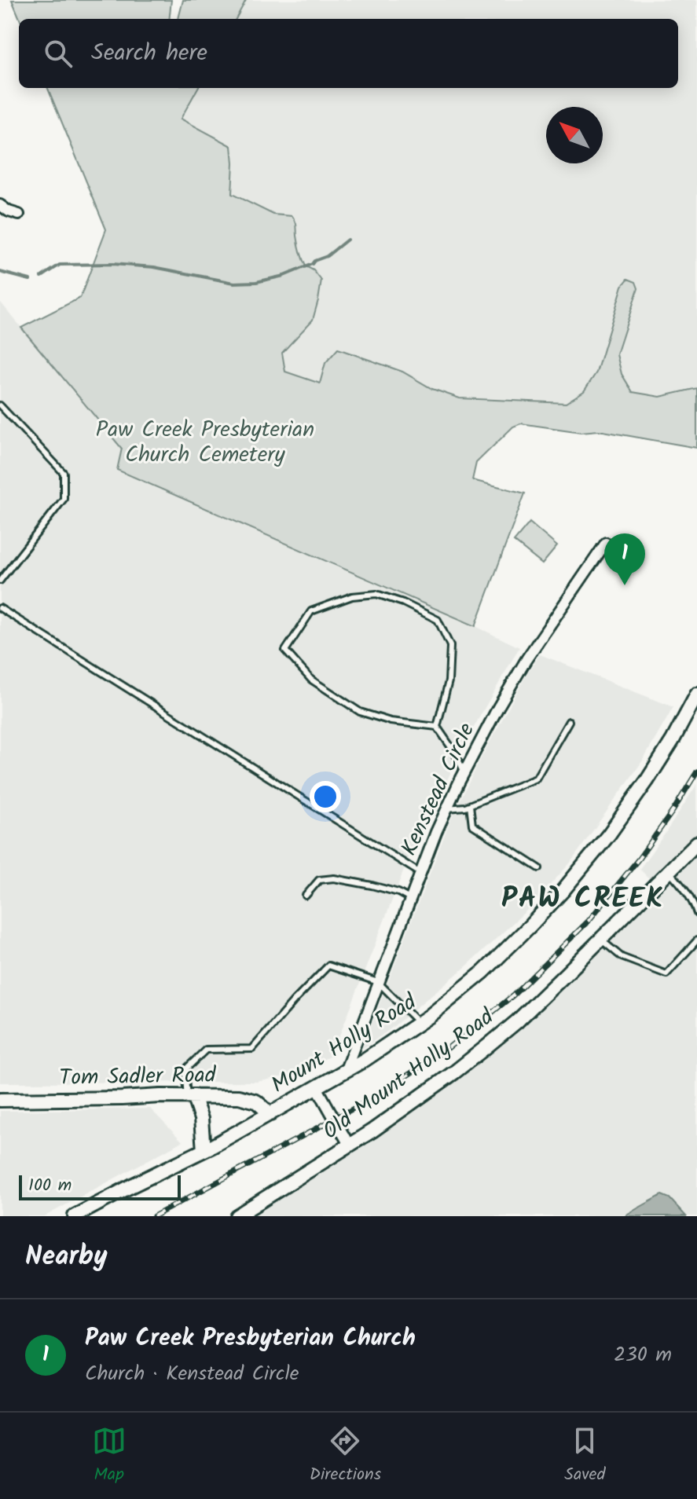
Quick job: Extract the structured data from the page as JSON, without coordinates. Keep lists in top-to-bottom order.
{
  "streets": {
    "street": [
      "Kenstead Circle",
      "Mount Holly Road",
      "Old Mount Holly Road",
      "Tom Sadler Road"
    ]
  },
  "crossings": [
    ["Kenstead Circle", "Mount Holly Road"],
    ["Mount Holly Road", "Tom Sadler Road"]
  ],
  "districts": ["PAW CREEK"],
  "parks": ["Paw Creek Presbyterian Church Cemetery"],
  "scale_bar": "100 m",
  "north": "top left",
  "page": {
    "search": "Search here",
    "pins": "1",
    "scale": "100 m",
    "heading": "Nearby",
    "list": [
      {
        "mark": "1",
        "name": "Paw Creek Presbyterian Church",
        "note": "Church · Kenstead Circle",
        "value": "230 m"
      }
    ],
    "nav": ["Map", "Directions", "Saved"]
  }
}
